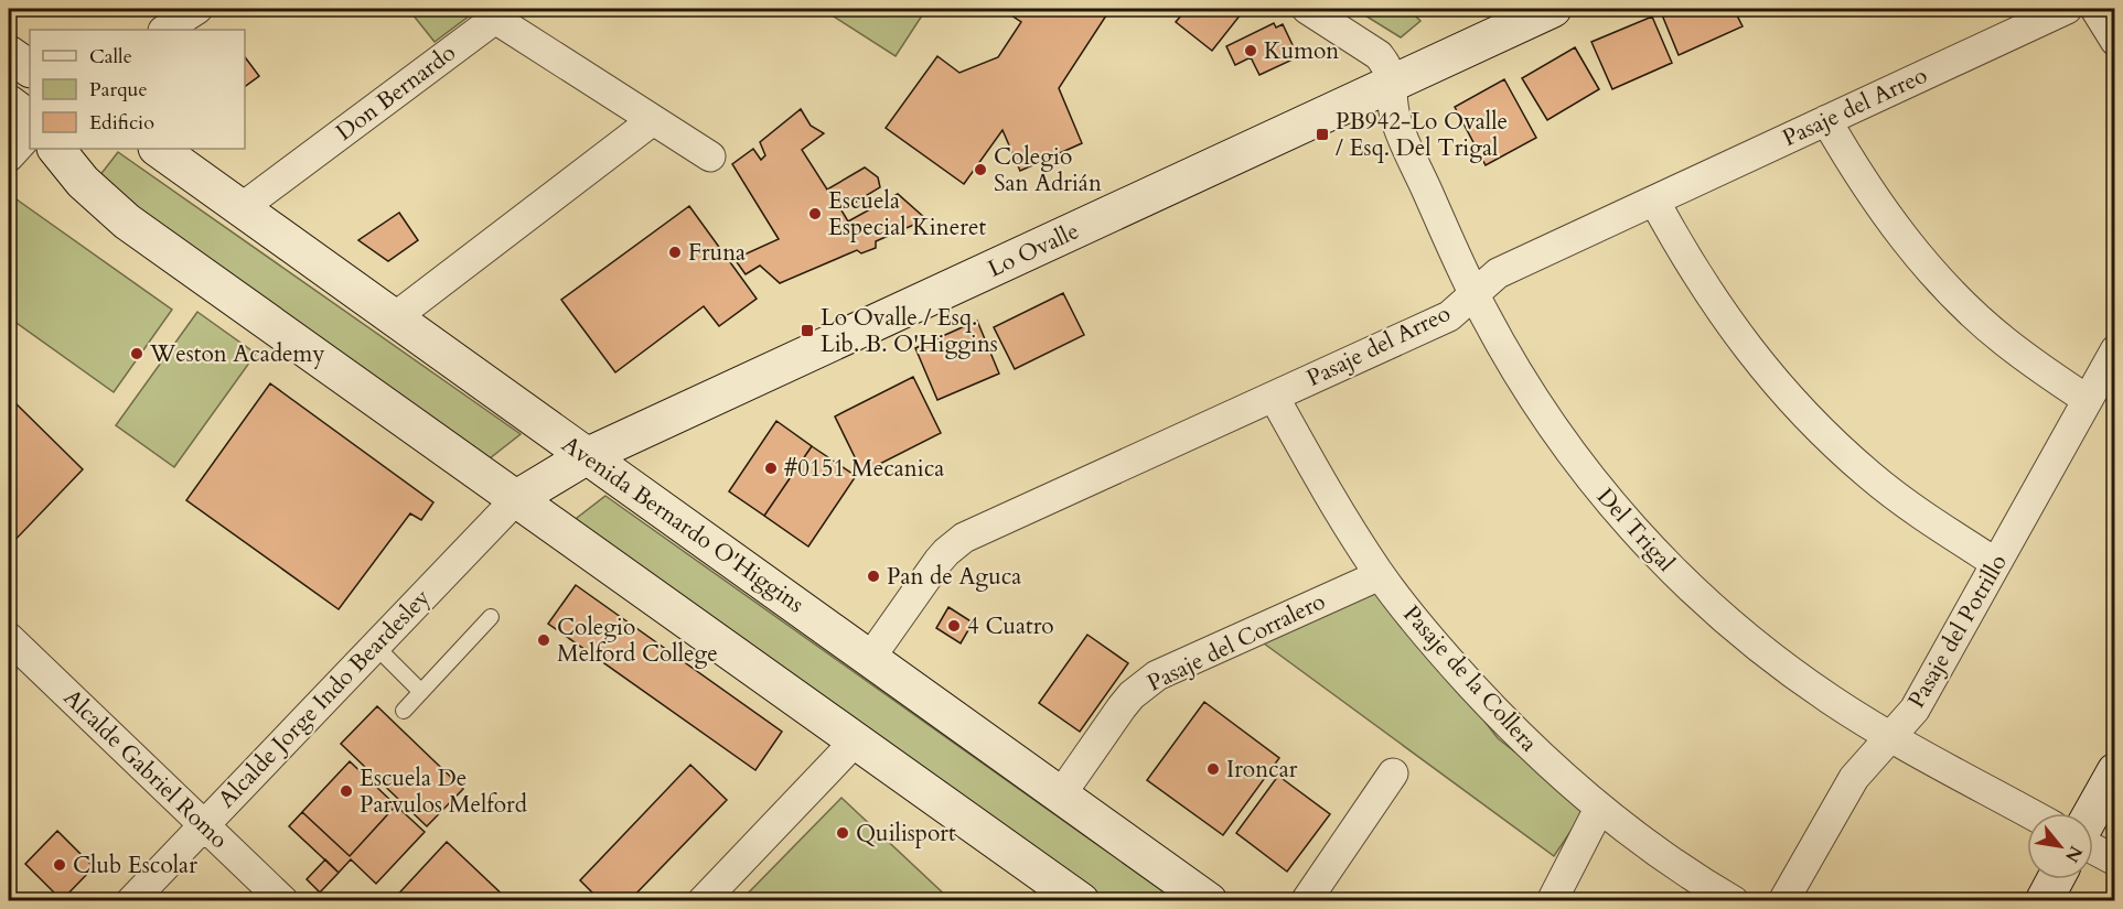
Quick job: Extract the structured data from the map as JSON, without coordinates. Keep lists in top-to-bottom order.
{
  "streets": {
    "main road": ["Lo Ovalle", "Avenida Bernardo O'Higgins"],
    "street": [
      "Don Bernardo",
      "Pasaje del Arreo",
      "Del Trigal",
      "Pasaje del Potrillo",
      "Pasaje del Corralero",
      "Pasaje de la Collera",
      "Alcalde Jorge Indo Beardesley",
      "Alcalde Gabriel Romo"
    ]
  },
  "crossings": [
    ["Don Bernardo", "Avenida Bernardo O'Higgins"],
    ["Pasaje del Arreo", "Avenida Bernardo O'Higgins"],
    ["Pasaje del Arreo", "Del Trigal"],
    ["Pasaje del Arreo", "Pasaje de la Collera"],
    ["Lo Ovalle", "Avenida Bernardo O'Higgins"],
    ["Lo Ovalle", "Del Trigal"],
    ["Lo Ovalle", "Alcalde Jorge Indo Beardesley"],
    ["Avenida Bernardo O'Higgins", "Pasaje del Corralero"],
    ["Del Trigal", "Pasaje del Potrillo"],
    ["Pasaje del Corralero", "Pasaje de la Collera"],
    ["Alcalde Jorge Indo Beardesley", "Alcalde Gabriel Romo"]
  ],
  "places": {
    "other": [
      "Kumon",
      "Colegio San Adrián",
      "Escuela Especial Kineret",
      "Fruna",
      "Weston Academy",
      "#0151 Mecanica",
      "Pan de Aguca",
      "4 Cuatro",
      "Colegio Melford College",
      "Ironcar",
      "Escuela De Parvulos Melford",
      "Quilisport",
      "Club Escolar"
    ],
    "transit": ["PB942-Lo Ovalle / Esq. Del Trigal", "Lo Ovalle / Esq. Lib. B. O'Higgins"]
  },
  "legend": ["Calle", "Parque", "Edificio"],
  "north": "bottom right"
}
